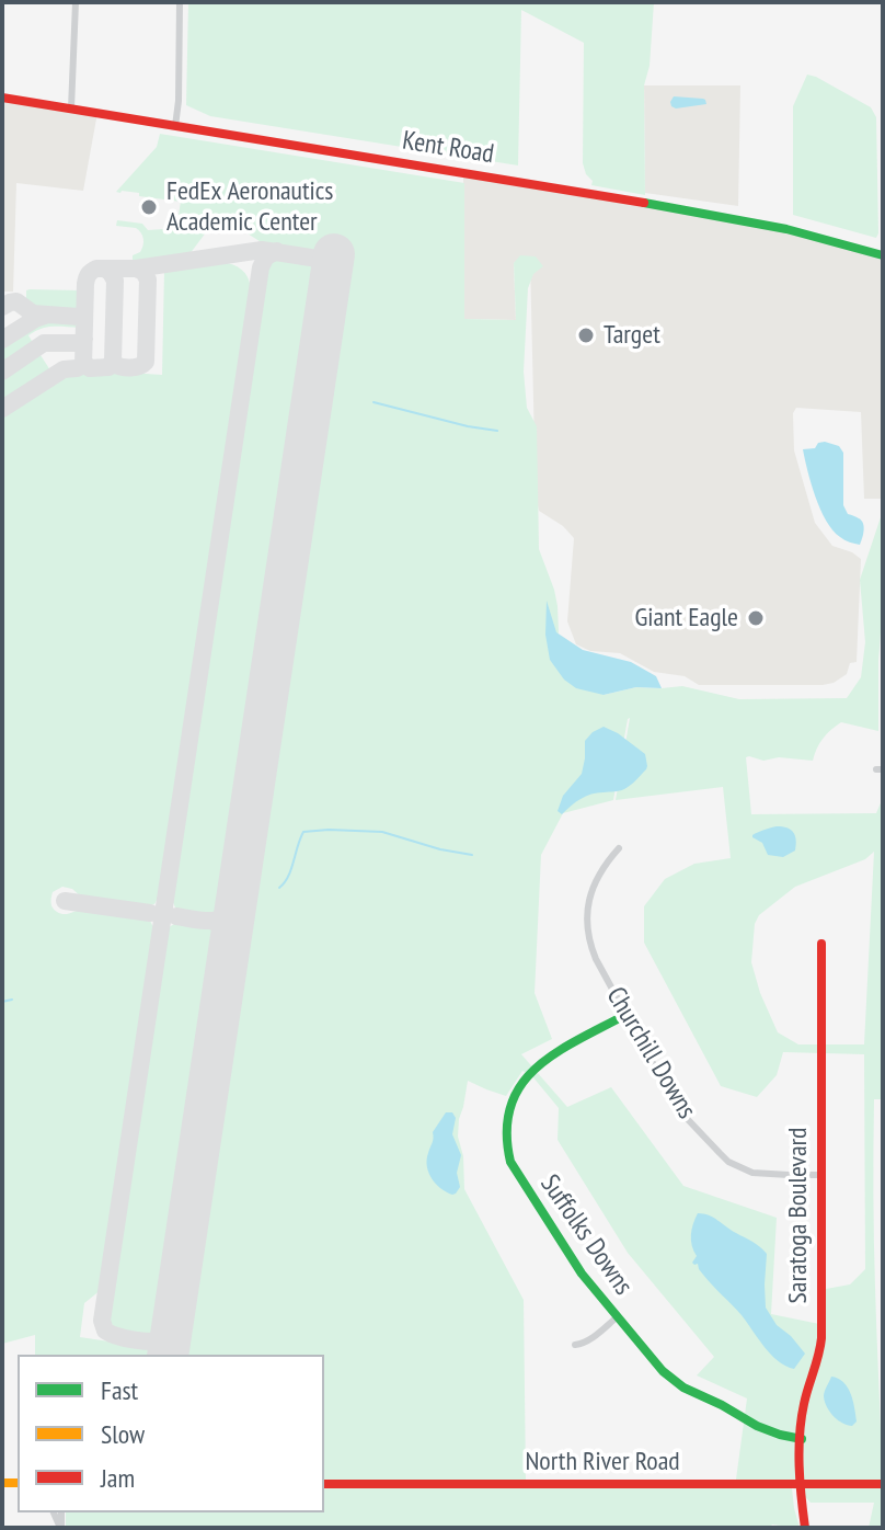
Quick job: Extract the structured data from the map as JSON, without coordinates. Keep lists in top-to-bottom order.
{
  "streets": {
    "street": [
      "Kent Road",
      "Churchill Downs",
      "Saratoga Boulevard",
      "Suffolks Downs",
      "North River Road"
    ]
  },
  "crossings": [
    ["Churchill Downs", "Saratoga Boulevard"],
    ["Churchill Downs", "Suffolks Downs"],
    ["Saratoga Boulevard", "Suffolks Downs"],
    ["Saratoga Boulevard", "North River Road"]
  ],
  "places": ["FedEx Aeronautics Academic Center", "Target", "Giant Eagle"],
  "legend": ["Fast", "Slow", "Jam"]
}
